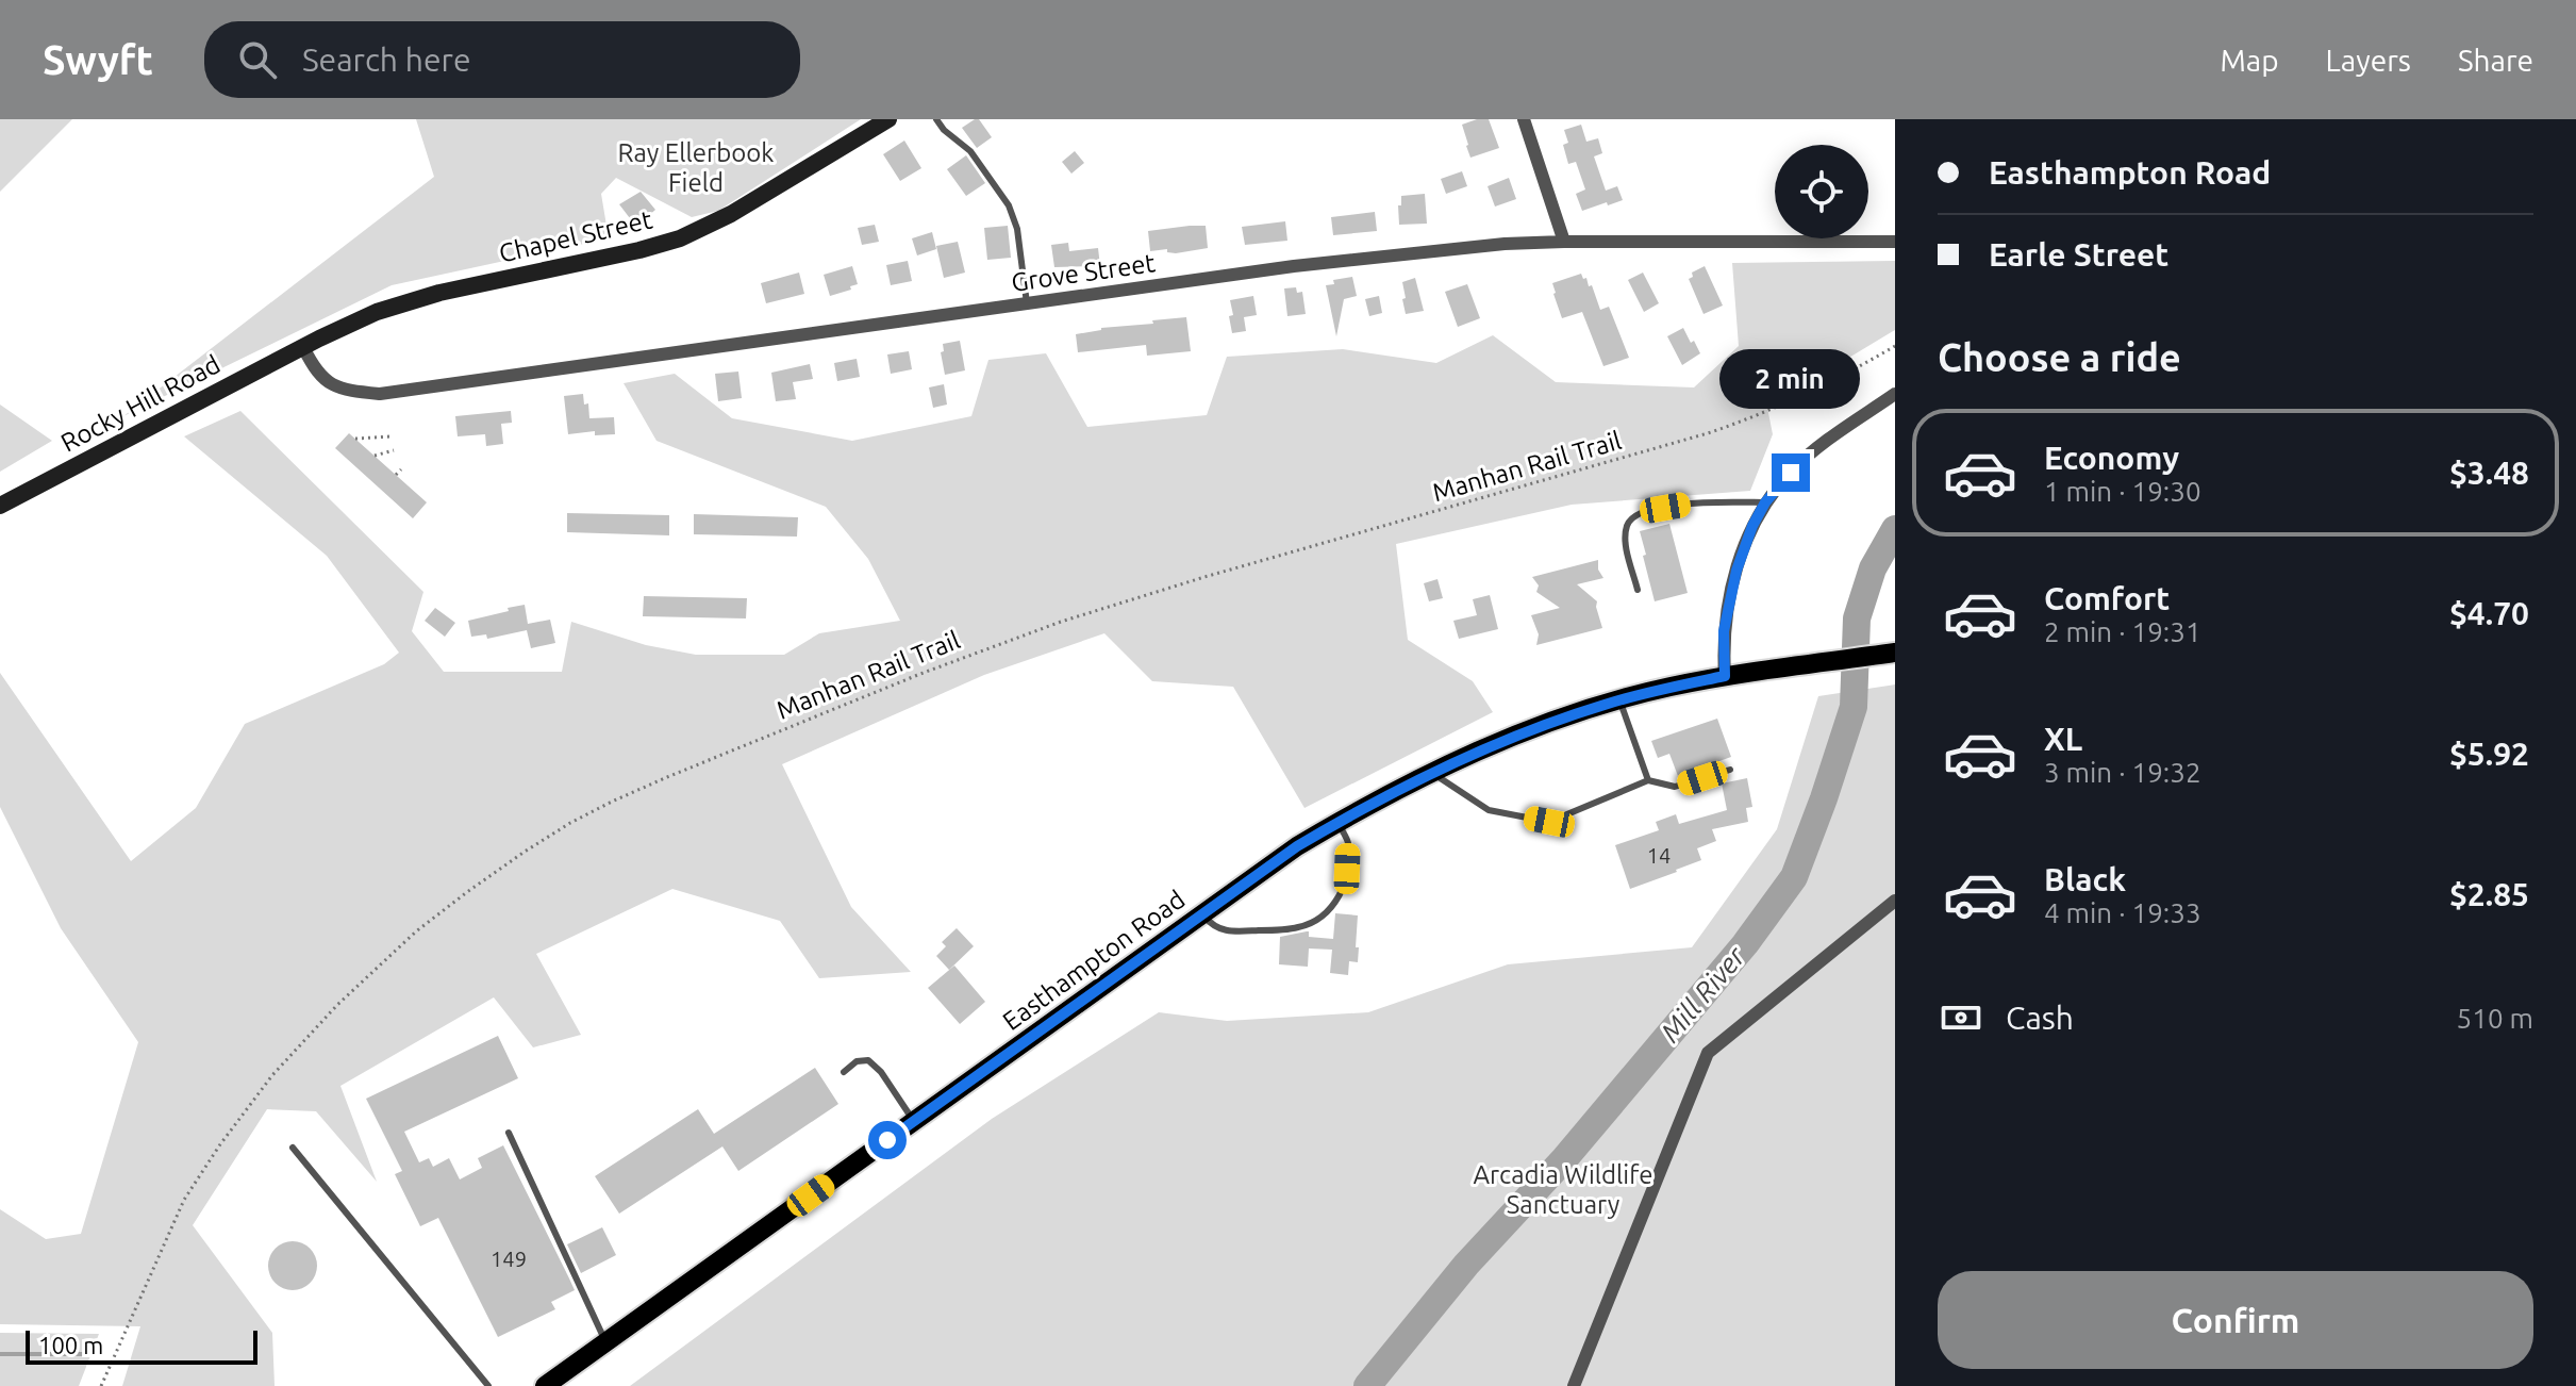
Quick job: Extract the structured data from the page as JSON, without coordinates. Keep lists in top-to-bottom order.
{
  "streets": {
    "main road": ["Chapel Street", "Rocky Hill Road", "Easthampton Road"],
    "street": ["Grove Street"],
    "path": ["Manhan Rail Trail"]
  },
  "crossings": [
    ["Chapel Street", "Grove Street"],
    ["Chapel Street", "Rocky Hill Road"],
    ["Grove Street", "Rocky Hill Road"]
  ],
  "water": ["Mill River"],
  "parks": ["Ray Ellerbook Field", "Arcadia Wildlife Sanctuary"],
  "house_numbers": ["14", "149"],
  "scale_bar": "100 m",
  "page": {
    "header": "Swyft",
    "search": "Search here",
    "nav": ["Map", "Layers", "Share"],
    "banner": ["Easthampton Road", "Earle Street"],
    "heading": "Choose a ride",
    "bubble": "2 min",
    "list": [
      {
        "name": "Economy",
        "note": "1 min · 19:30",
        "value": "$3.48"
      },
      {
        "name": "Comfort",
        "note": "2 min · 19:31",
        "value": "$4.70"
      },
      {
        "name": "XL",
        "note": "3 min · 19:32",
        "value": "$5.92"
      },
      {
        "name": "Black",
        "note": "4 min · 19:33",
        "value": "$2.85"
      }
    ],
    "pay": ["Cash", "510 m"],
    "buttons": "Confirm",
    "scale": "100 m"
  }
}
